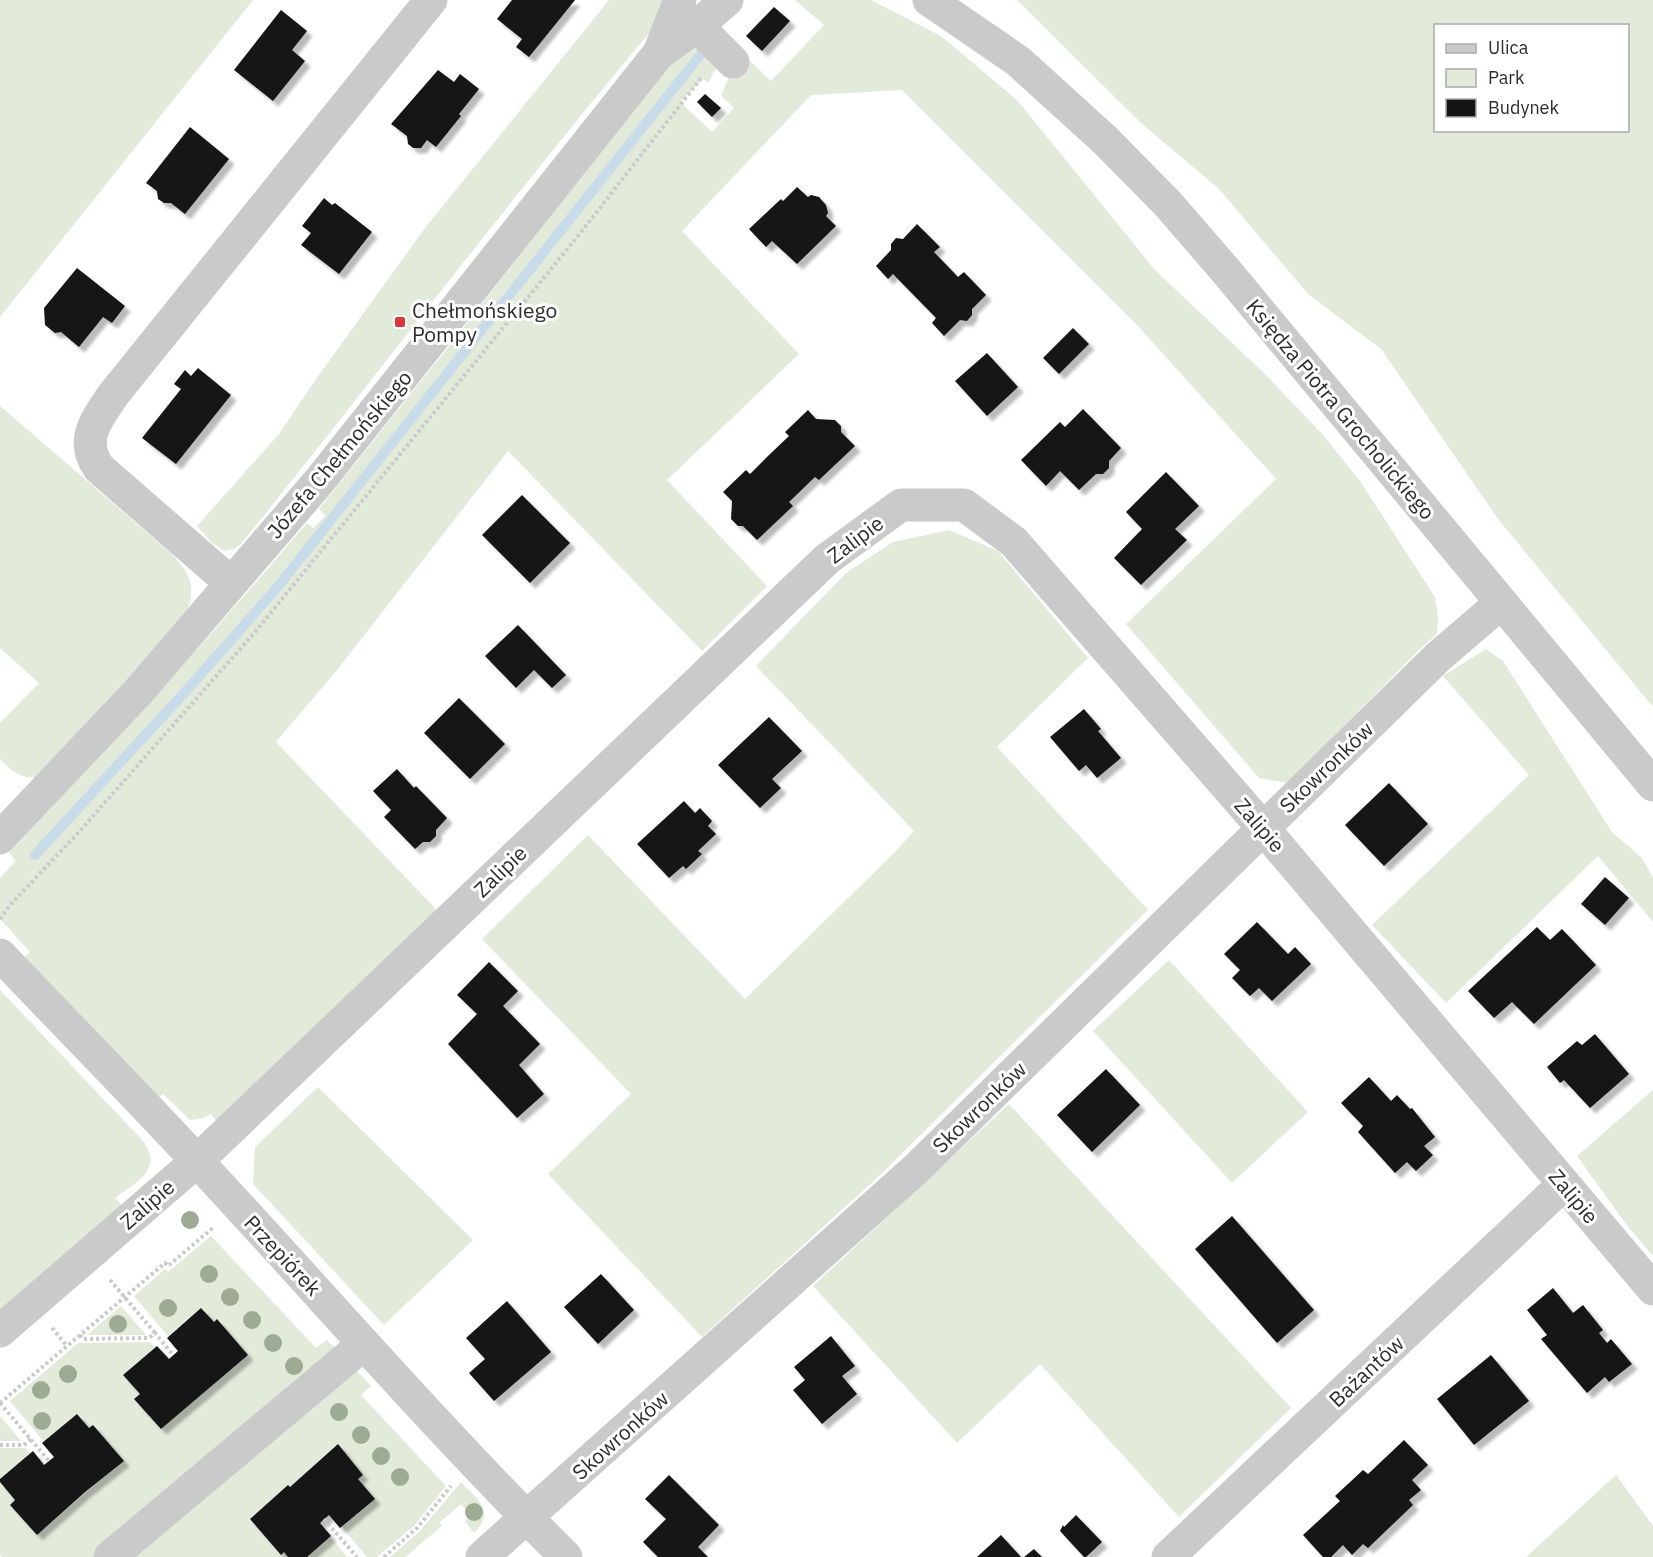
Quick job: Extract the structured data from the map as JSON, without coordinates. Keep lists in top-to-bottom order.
{
  "streets": {
    "street": [
      "Księdza Piotra Grocholickiego",
      "Józefa Chełmońskiego",
      "Zalipie",
      "Skowronków",
      "Przepiórek",
      "Bażantów"
    ]
  },
  "crossings": [
    ["Księdza Piotra Grocholickiego", "Skowronków"],
    ["Zalipie", "Skowronków"],
    ["Zalipie", "Przepiórek"],
    ["Zalipie", "Bażantów"],
    ["Skowronków", "Przepiórek"]
  ],
  "places": {
    "transit": ["Chełmońskiego Pompy"]
  },
  "legend": ["Ulica", "Park", "Budynek"]
}
